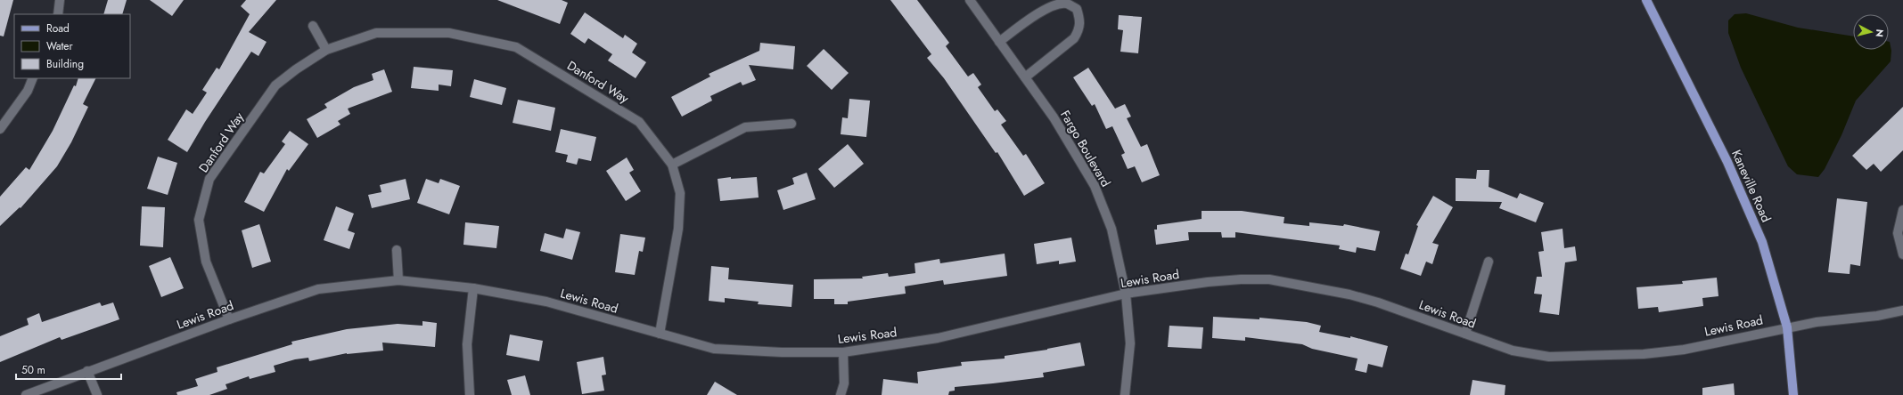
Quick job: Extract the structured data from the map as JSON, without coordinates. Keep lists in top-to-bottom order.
{
  "streets": {
    "main road": ["Kaneville Road"],
    "street": ["Danford Way", "Fargo Boulevard", "Lewis Road"]
  },
  "crossings": [
    ["Danford Way", "Lewis Road"],
    ["Fargo Boulevard", "Lewis Road"],
    ["Kaneville Road", "Lewis Road"]
  ],
  "legend": ["Road", "Water", "Building"],
  "scale_bar": "50 m",
  "north": "right"
}
